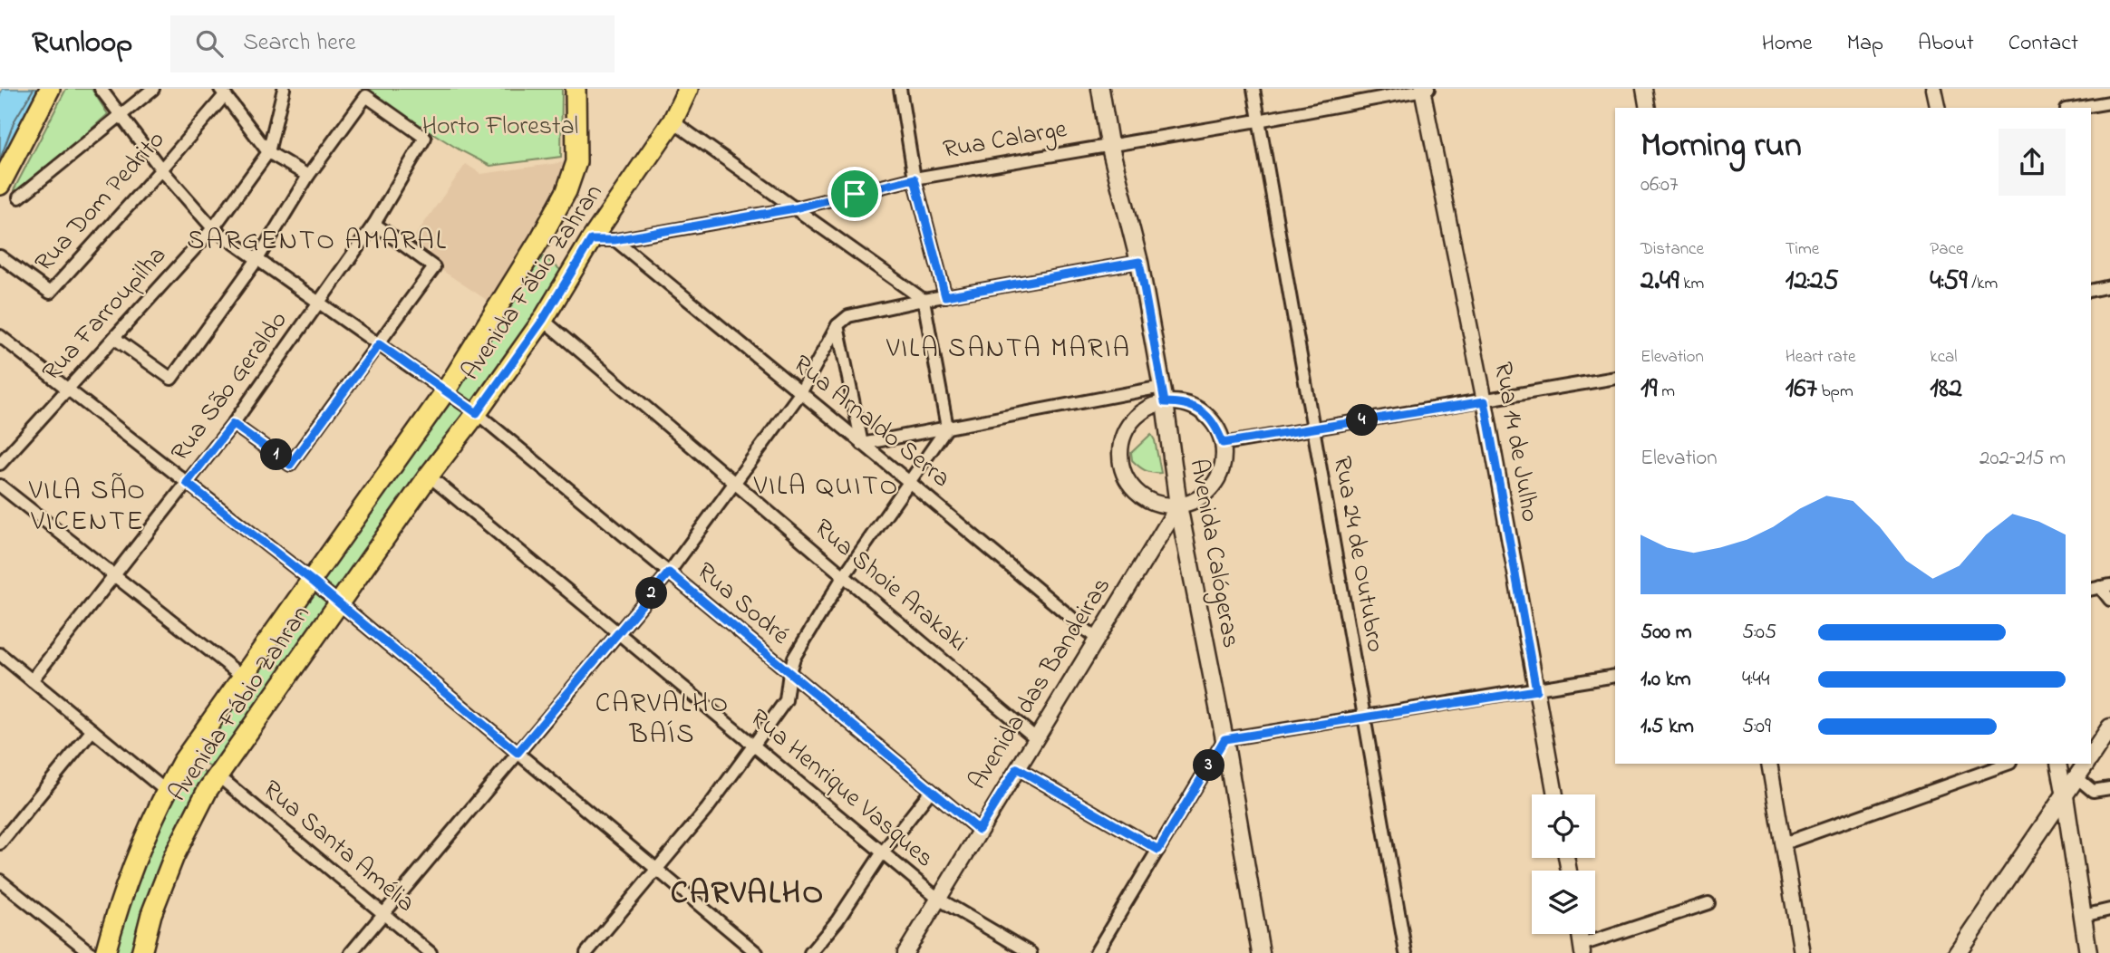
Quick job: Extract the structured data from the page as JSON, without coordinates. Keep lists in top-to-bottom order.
{
  "streets": {
    "main road": ["Avenida Fábio Zahran", "Avenida Calógeras"],
    "street": [
      "Rua Calarge",
      "Rua Dom Pedrito",
      "Rua Farroupilha",
      "Rua São Geraldo",
      "Rua Arnaldo Serra",
      "Rua 14 de Julho",
      "Rua 24 de Outubro",
      "Rua Shoie Arakaki",
      "Rua Sodré",
      "Avenida das Bandeiras",
      "Rua Henrique Vasques",
      "Rua Santa Amélia"
    ]
  },
  "crossings": [
    ["Rua Calarge", "Avenida Fábio Zahran"],
    ["Rua Calarge", "Rua Arnaldo Serra"],
    ["Rua Calarge", "Rua 14 de Julho"],
    ["Rua Calarge", "Avenida Calógeras"],
    ["Rua Calarge", "Rua 24 de Outubro"],
    ["Rua Dom Pedrito", "Rua Sodré"],
    ["Avenida Fábio Zahran", "Rua Shoie Arakaki"],
    ["Avenida Fábio Zahran", "Rua Sodré"],
    ["Avenida Fábio Zahran", "Rua Henrique Vasques"],
    ["Avenida Fábio Zahran", "Rua Santa Amélia"],
    ["Rua Farroupilha", "Rua Sodré"],
    ["Rua São Geraldo", "Rua Sodré"],
    ["Rua Arnaldo Serra", "Avenida das Bandeiras"],
    ["Avenida Calógeras", "Avenida das Bandeiras"],
    ["Rua Shoie Arakaki", "Avenida das Bandeiras"],
    ["Rua Sodré", "Avenida das Bandeiras"],
    ["Avenida das Bandeiras", "Rua Henrique Vasques"]
  ],
  "districts": [
    "SARGENTO AMARAL",
    "VILA SANTA MARIA",
    "VILA QUITO",
    "VILA SÃO VICENTE",
    "CARVALHO BAÍS",
    "CARVALHO"
  ],
  "parks": ["Horto Florestal"],
  "page": {
    "header": "Runloop",
    "search": "Search here",
    "nav": [
      "Home",
      "Map",
      "About",
      "Contact"
    ],
    "heading": ["Morning run", "06:07"],
    "stats": [
      ["Distance", "2.49 km"],
      ["Time", "12:25"],
      ["Pace", "4:59 /km"],
      ["Elevation", "19 m"],
      ["Heart rate", "167 bpm"],
      ["kcal", "182"]
    ],
    "pins": [
      "4",
      "1",
      "2",
      "3"
    ],
    "chart": ["Elevation", "202–215 m"],
    "list": [
      {
        "name": "500 m",
        "note": "5:05"
      },
      {
        "name": "1.0 km",
        "note": "4:44"
      },
      {
        "name": "1.5 km",
        "note": "5:09"
      }
    ]
  }
}
